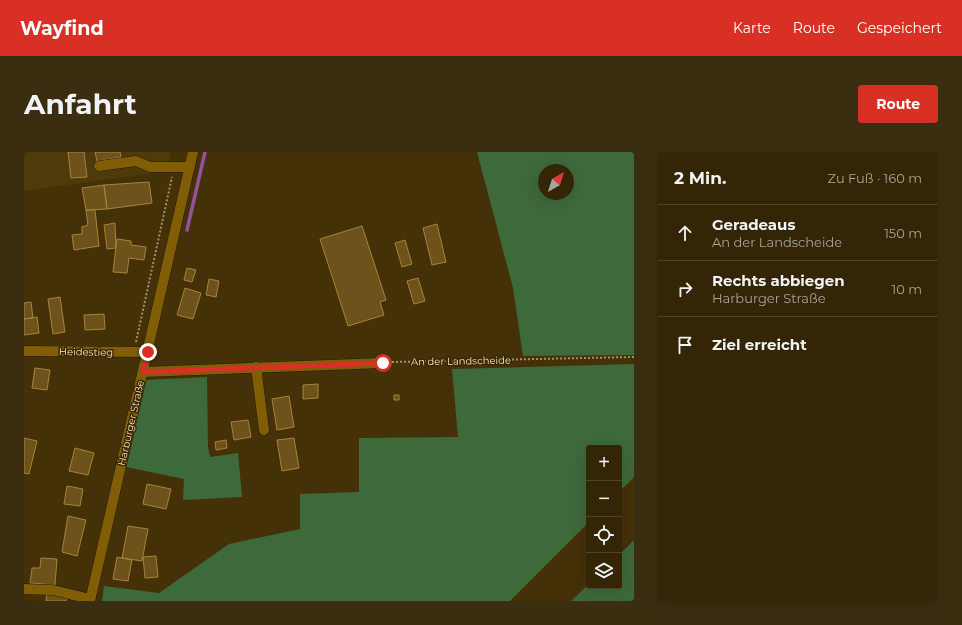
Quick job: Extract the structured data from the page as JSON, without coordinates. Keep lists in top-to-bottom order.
{
  "streets": {
    "street": ["Heidestieg", "Harburger Straße"],
    "path": ["An der Landscheide"]
  },
  "crossings": [
    ["Heidestieg", "Harburger Straße"]
  ],
  "north": "top right",
  "page": {
    "header": "Wayfind",
    "nav": ["Karte", "Route", "Gespeichert"],
    "buttons": "Route",
    "title": "Anfahrt",
    "heading": ["2 Min.", "Zu Fuß · 160 m"],
    "list": [
      ["Geradeaus", "An der Landscheide", "150 m"],
      ["Rechts abbiegen", "Harburger Straße", "10 m"],
      "Ziel erreicht"
    ],
    "map_buttons": ["+", "−"]
  }
}
